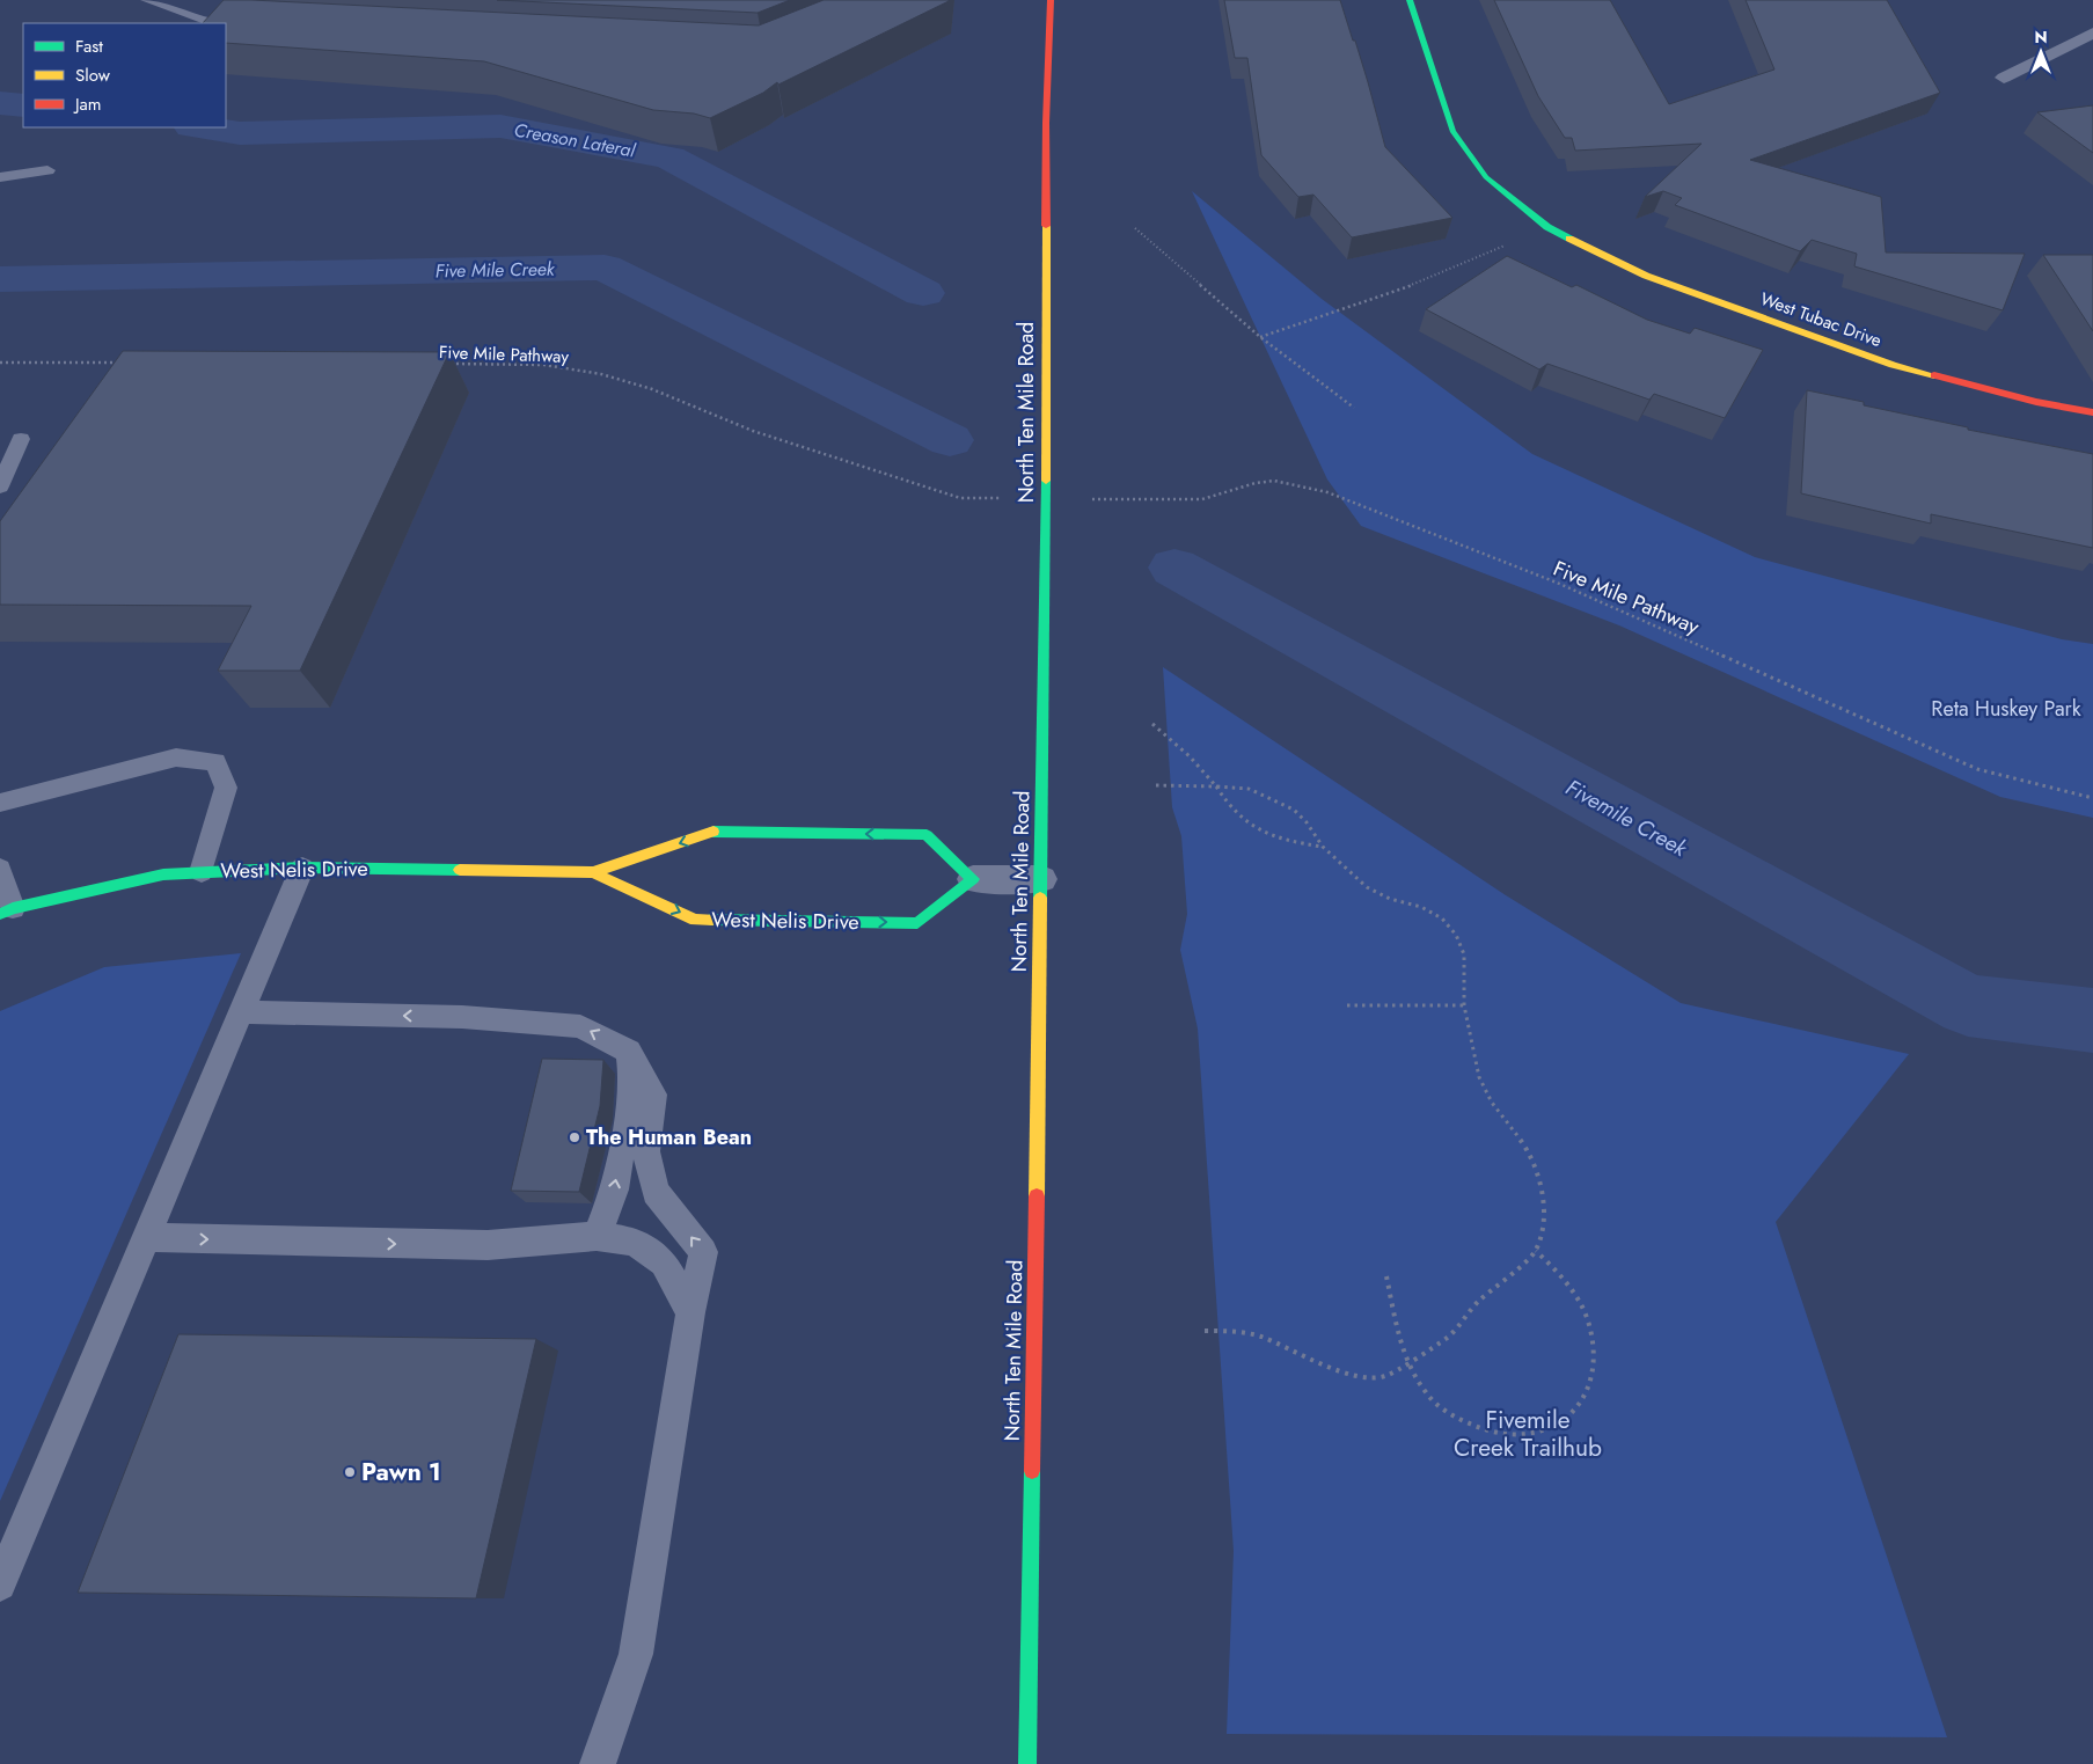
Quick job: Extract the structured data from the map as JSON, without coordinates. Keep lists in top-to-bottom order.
{
  "streets": {
    "street": ["West Tubac Drive", "North Ten Mile Road", "West Nelis Drive"],
    "path": ["Five Mile Pathway"]
  },
  "water": ["Creason Lateral", "Five Mile Creek", "Fivemile Creek"],
  "parks": ["Reta Huskey Park", "Fivemile Creek Trailhub"],
  "places": ["The Human Bean", "Pawn 1"],
  "legend": ["Fast", "Slow", "Jam"],
  "north": "top"
}
